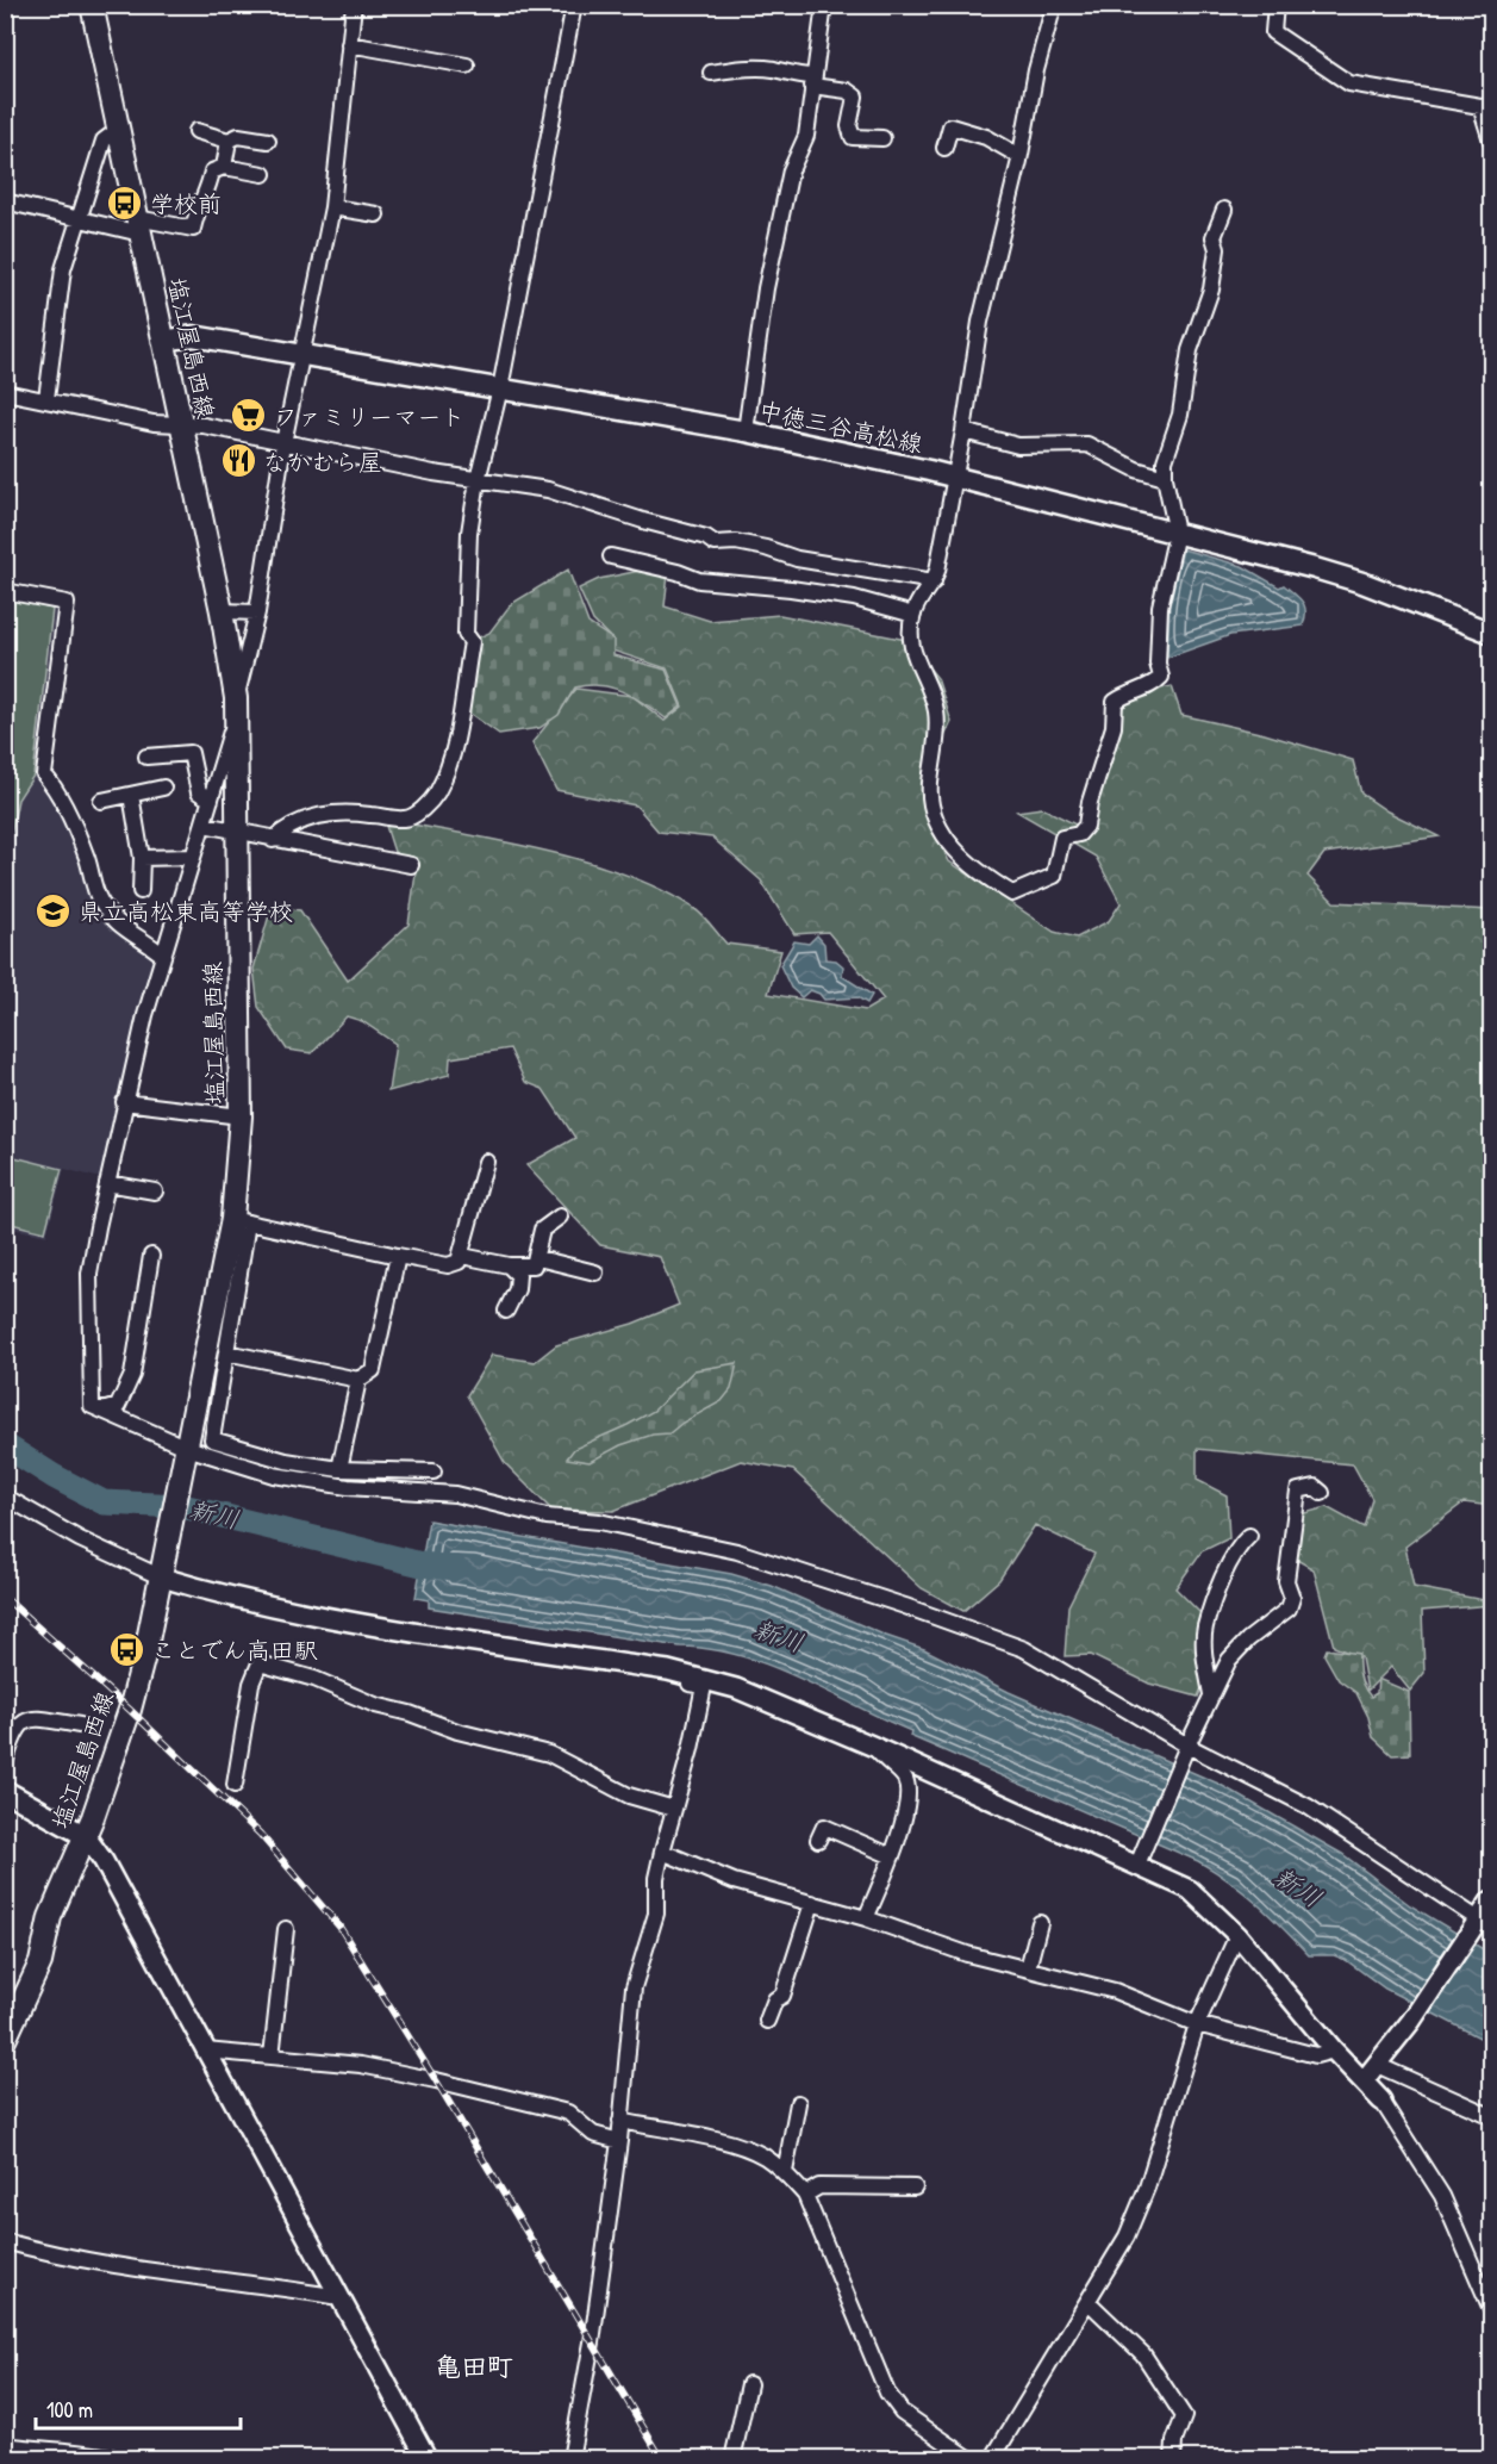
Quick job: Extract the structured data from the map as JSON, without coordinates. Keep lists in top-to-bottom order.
{
  "streets": {
    "main road": ["塩江屋島西線", "中徳三谷高松線"]
  },
  "crossings": [
    ["塩江屋島西線", "中徳三谷高松線"]
  ],
  "districts": ["亀田町"],
  "water": ["新川"],
  "places": {
    "bus stop": ["学校前", "ことでん高田駅"],
    "supermarket": ["ファミリーマート"],
    "restaurant": ["なかむら屋"],
    "school or university": ["県立高松東高等学校"]
  },
  "scale_bar": "100 m"
}
